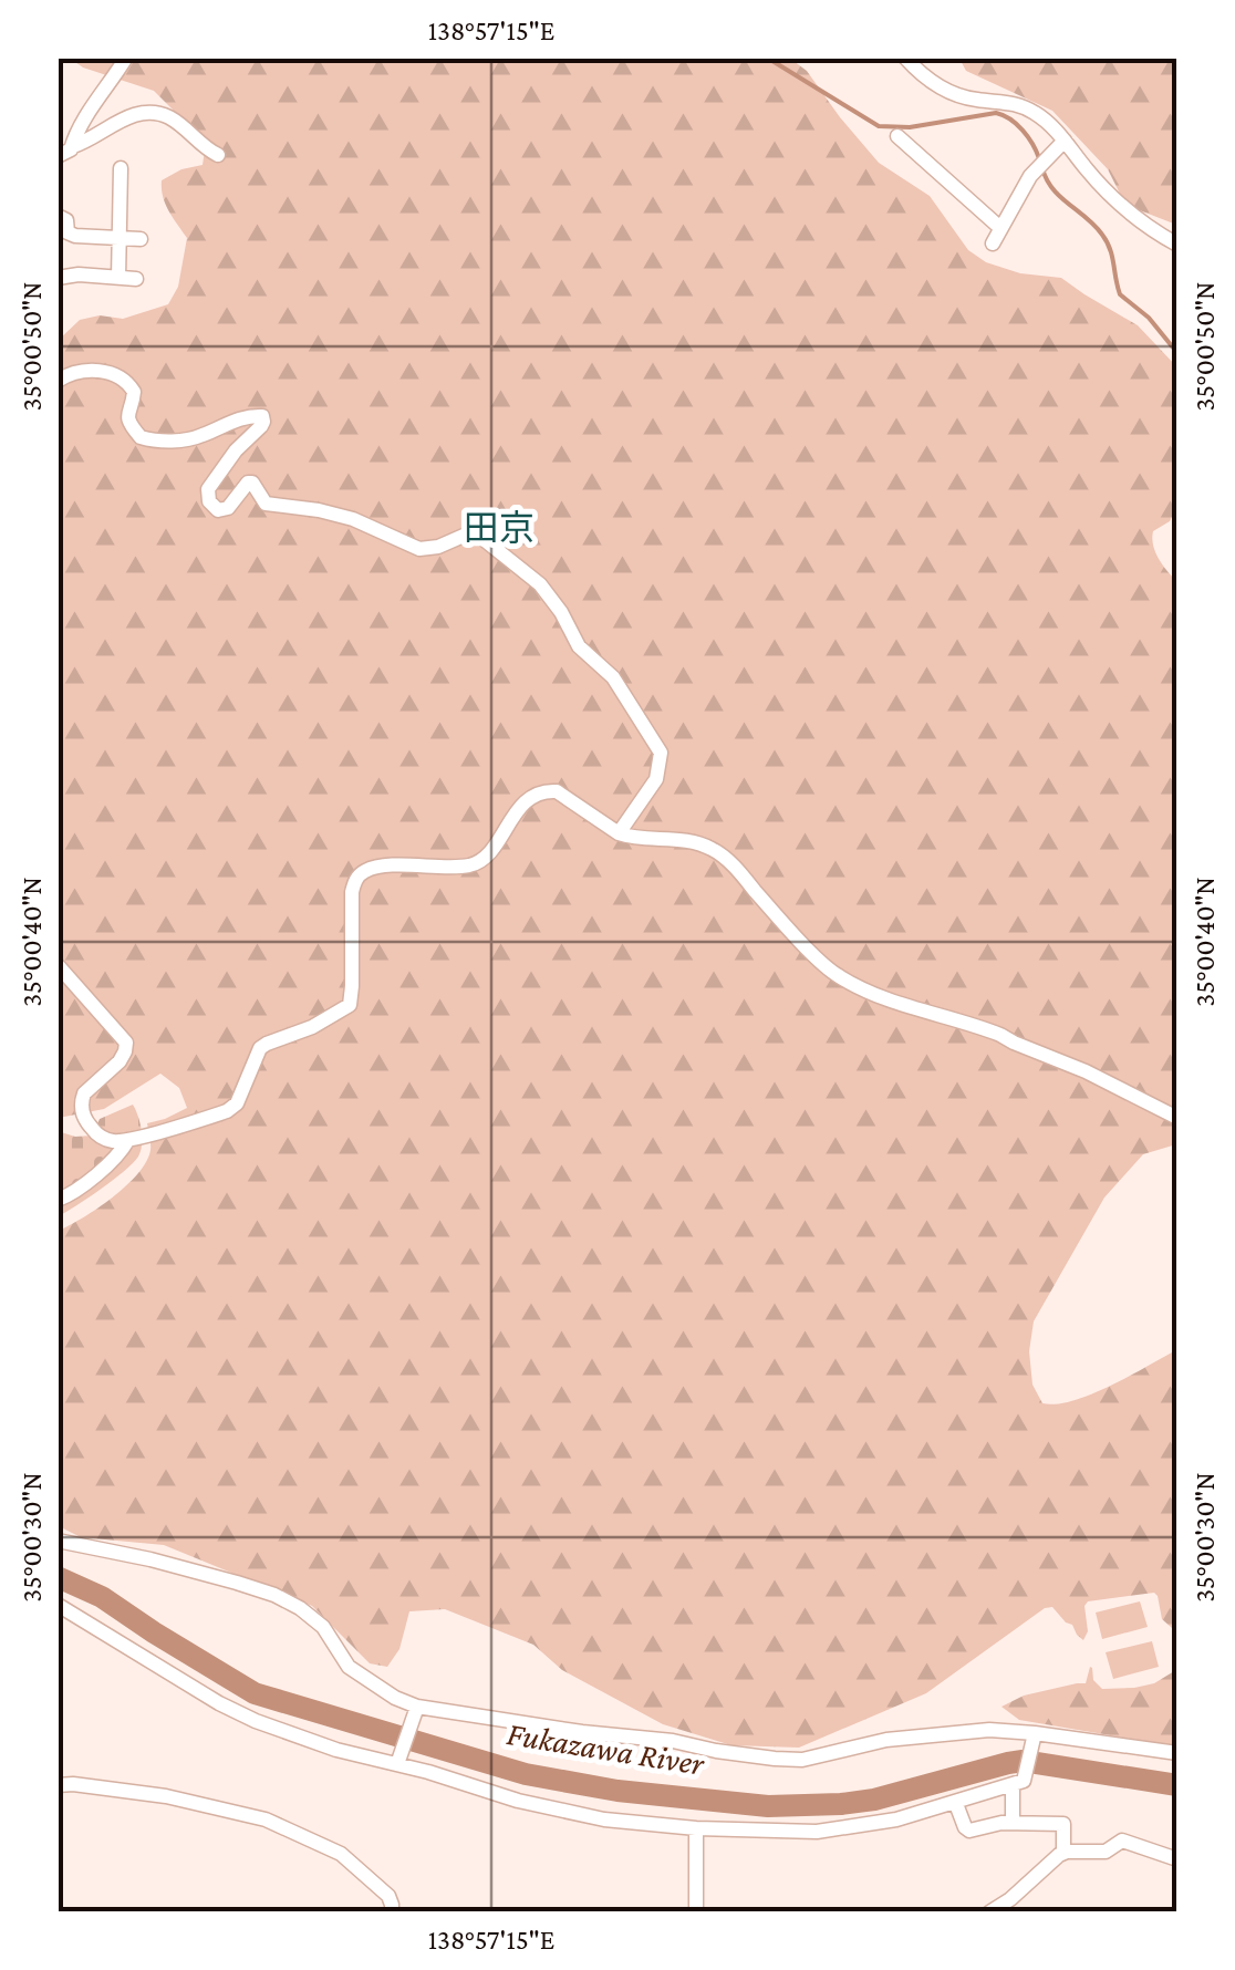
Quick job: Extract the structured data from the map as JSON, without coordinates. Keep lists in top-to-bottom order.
{
  "districts": ["田京"],
  "water": ["Fukazawa River"],
  "coordinates": [
    "138°57'15\"E",
    "35°00'50\"N",
    "35°00'40\"N",
    "35°00'30\"N"
  ]
}
